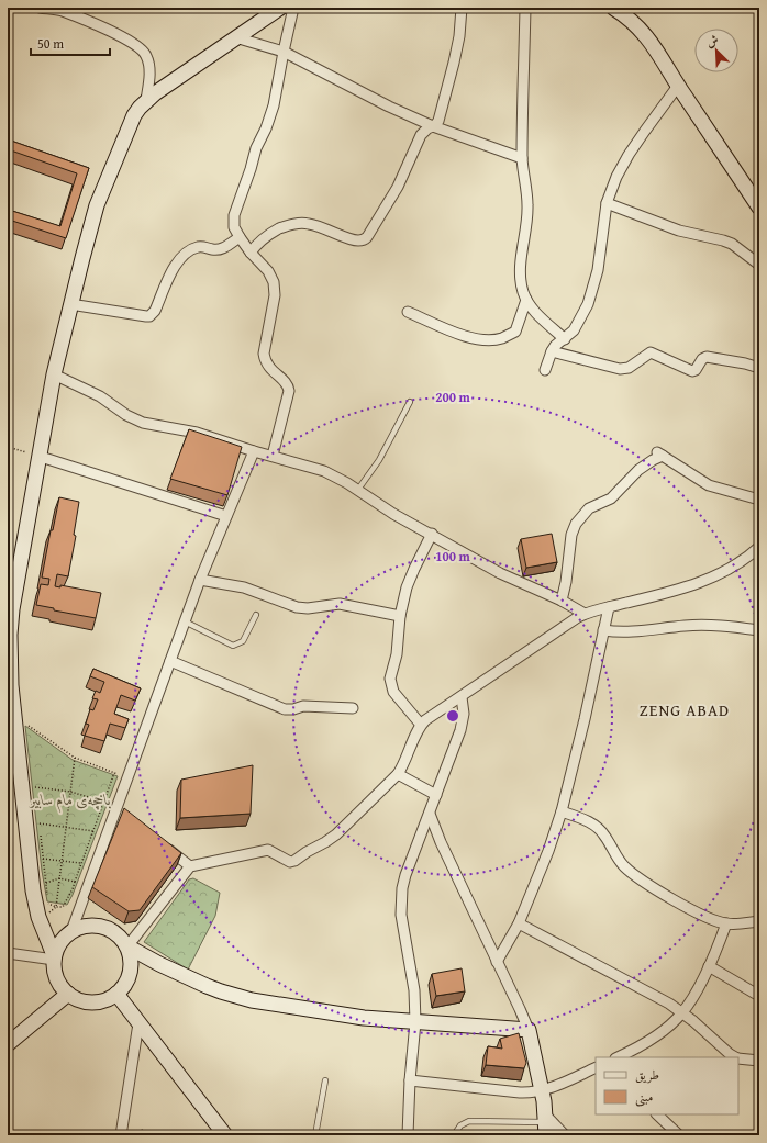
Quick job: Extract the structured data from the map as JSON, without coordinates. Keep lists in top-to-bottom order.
{
  "districts": ["ZENG ABAD"],
  "parks": ["باخچەی مام سابیر"],
  "legend": ["طريق", "مبنى"],
  "scale_bar": "50 m",
  "north": "top left",
  "rings": ["200 m", "100 m"]
}
